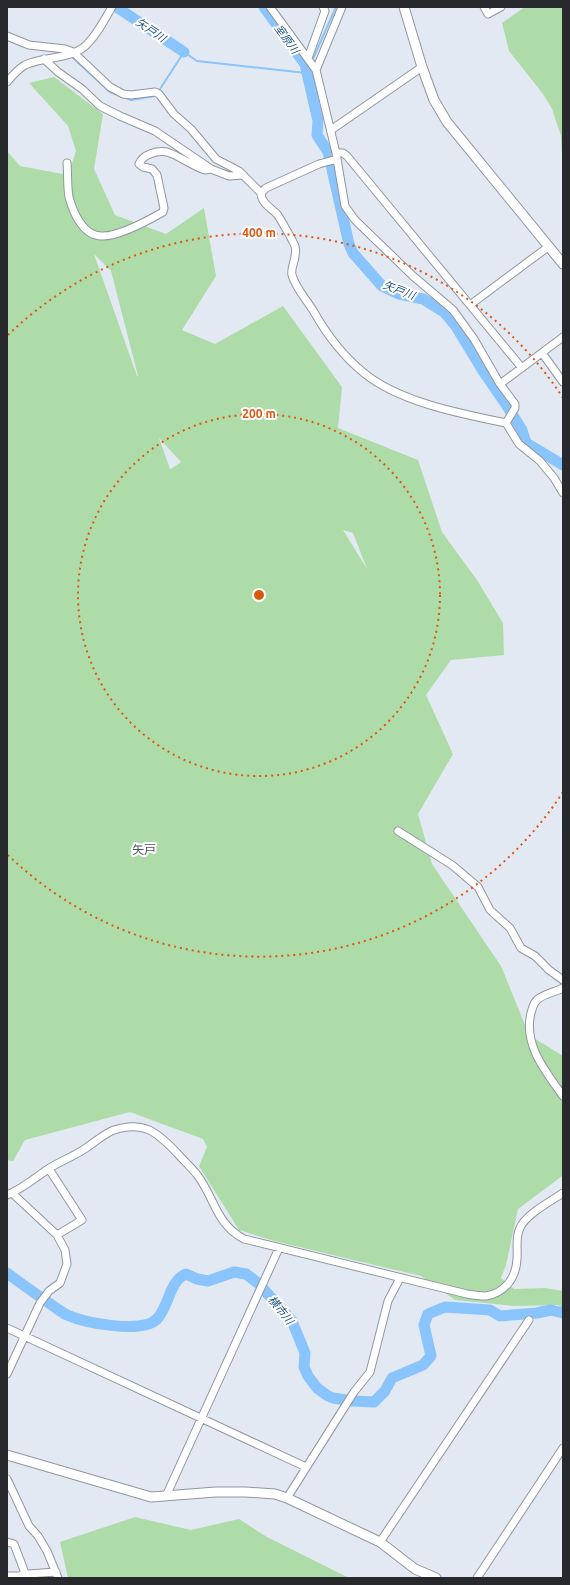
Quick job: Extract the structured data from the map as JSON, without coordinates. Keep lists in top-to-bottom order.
{
  "districts": ["矢戸"],
  "water": ["矢戸川", "室原川", "横市川"],
  "rings": ["400 m", "200 m"]
}
